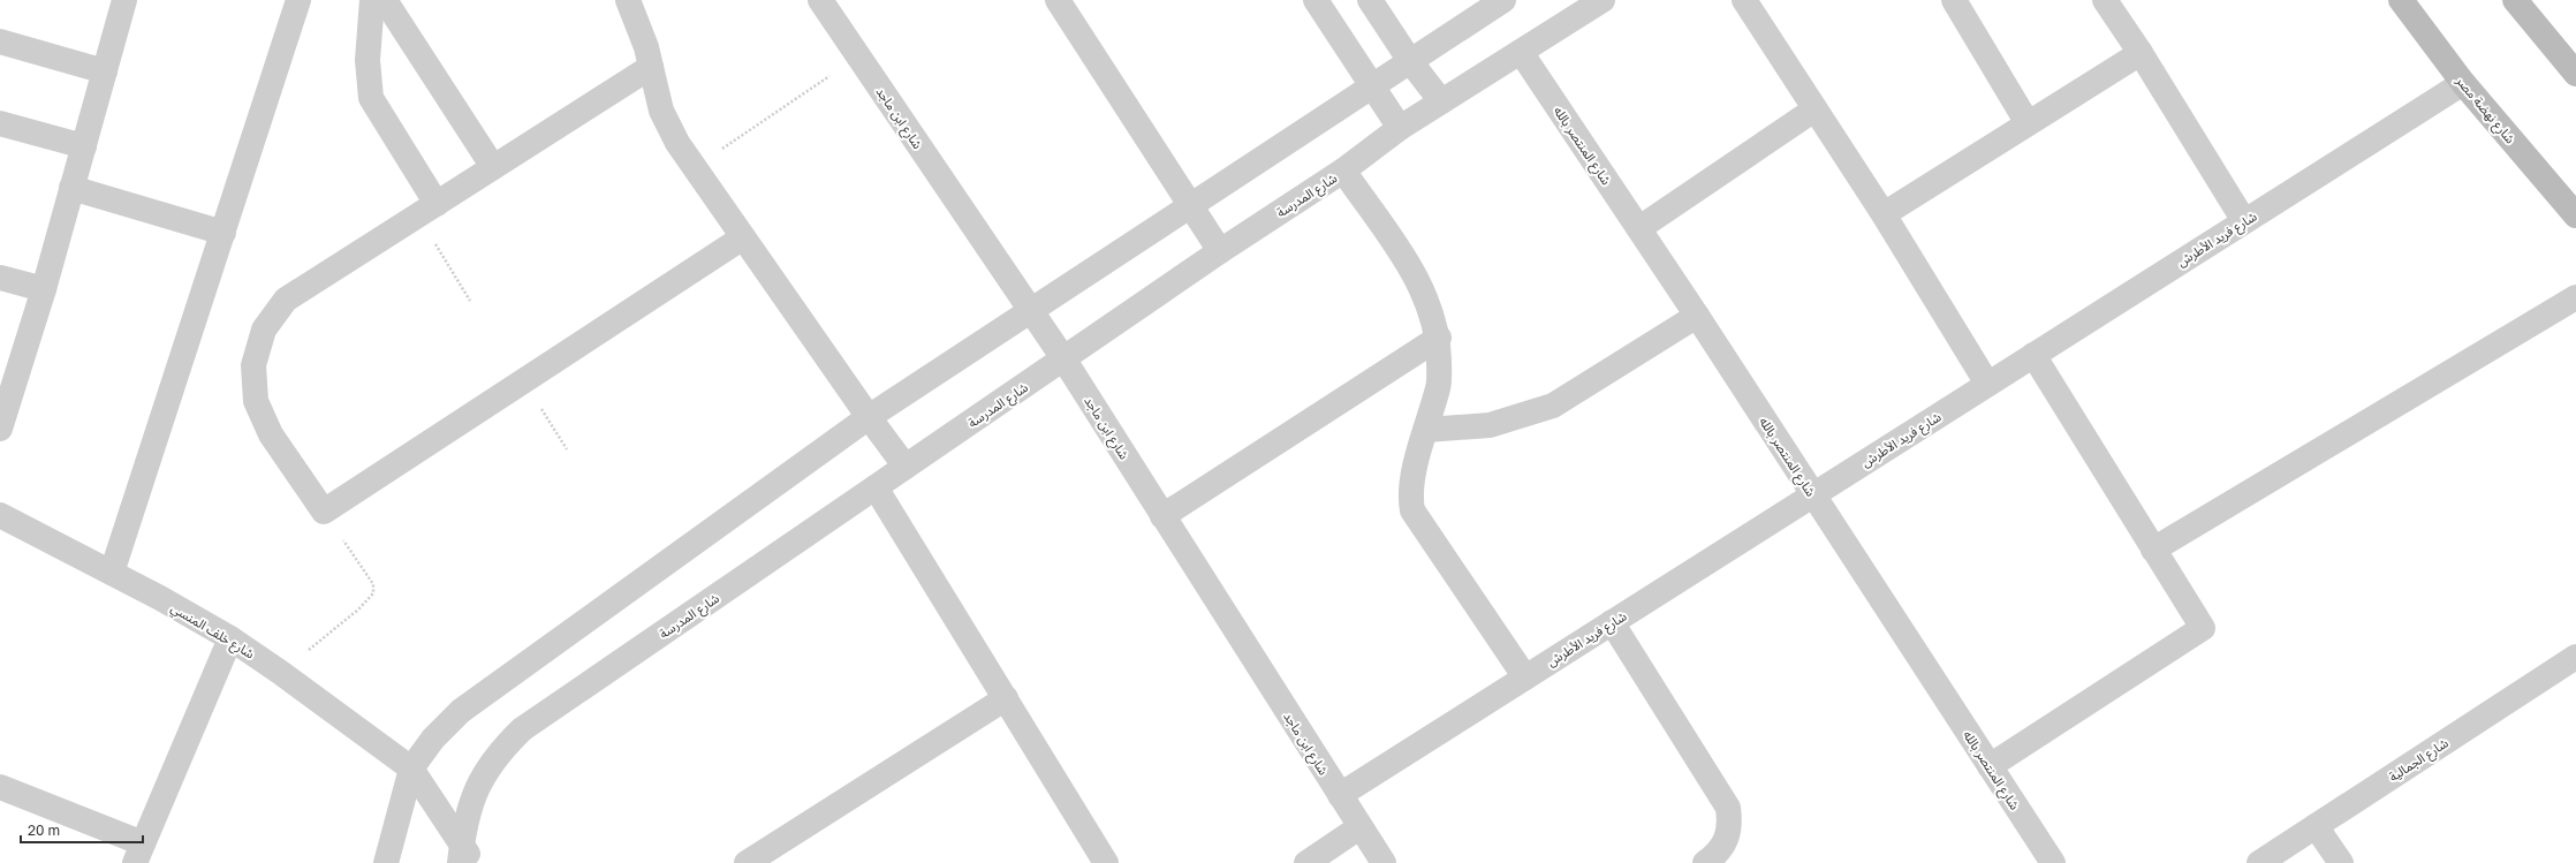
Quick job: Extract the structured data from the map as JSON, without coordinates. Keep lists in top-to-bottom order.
{
  "streets": {
    "street": [
      "شارع نهضة مصر",
      "شارع ابن ماجد",
      "شارع المنتصر بالله",
      "شارع المدرسة",
      "شارع فريد الأطرش",
      "شارع خلف المنسي",
      "شارع الجمالية"
    ]
  },
  "crossings": [
    ["شارع نهضة مصر", "شارع فريد الأطرش"],
    ["شارع ابن ماجد", "شارع المدرسة"],
    ["شارع ابن ماجد", "شارع فريد الأطرش"],
    ["شارع المنتصر بالله", "شارع المدرسة"],
    ["شارع المنتصر بالله", "شارع فريد الأطرش"]
  ],
  "scale_bar": "20 m"
}
